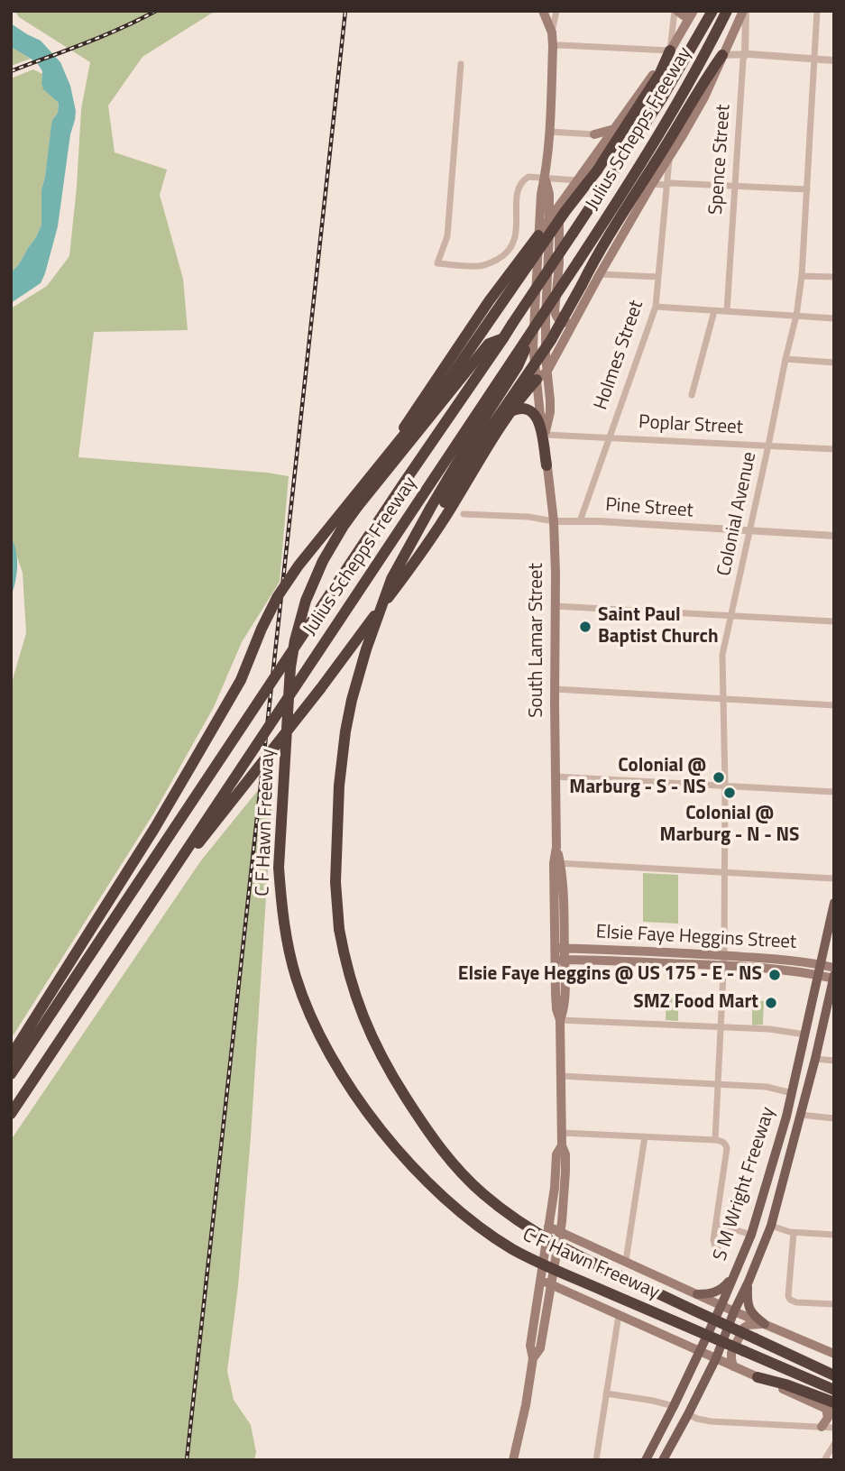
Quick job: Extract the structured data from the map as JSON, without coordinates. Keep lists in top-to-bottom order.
{
  "streets": {
    "highway": ["Julius Schepps Freeway", "C F Hawn Freeway"],
    "main road": ["South Lamar Street", "Elsie Faye Heggins Street", "S M Wright Freeway"],
    "street": [
      "Spence Street",
      "Holmes Street",
      "Poplar Street",
      "Pine Street",
      "Colonial Avenue"
    ]
  },
  "crossings": [
    ["Julius Schepps Freeway", "Spence Street"],
    ["Julius Schepps Freeway", "Holmes Street"],
    ["Julius Schepps Freeway", "South Lamar Street"],
    ["Julius Schepps Freeway", "C F Hawn Freeway"],
    ["Holmes Street", "Poplar Street"],
    ["Holmes Street", "Pine Street"],
    ["Poplar Street", "Colonial Avenue"],
    ["Poplar Street", "South Lamar Street"],
    ["Pine Street", "Colonial Avenue"],
    ["Pine Street", "South Lamar Street"],
    ["Colonial Avenue", "Elsie Faye Heggins Street"],
    ["South Lamar Street", "C F Hawn Freeway"],
    ["South Lamar Street", "Elsie Faye Heggins Street"],
    ["C F Hawn Freeway", "S M Wright Freeway"],
    ["Elsie Faye Heggins Street", "S M Wright Freeway"]
  ],
  "places": [
    "Saint Paul Baptist Church",
    "Colonial @ Marburg - S - NS",
    "Colonial @ Marburg - N - NS",
    "Elsie Faye Heggins @ US 175 - E - NS",
    "SMZ Food Mart"
  ]
}
